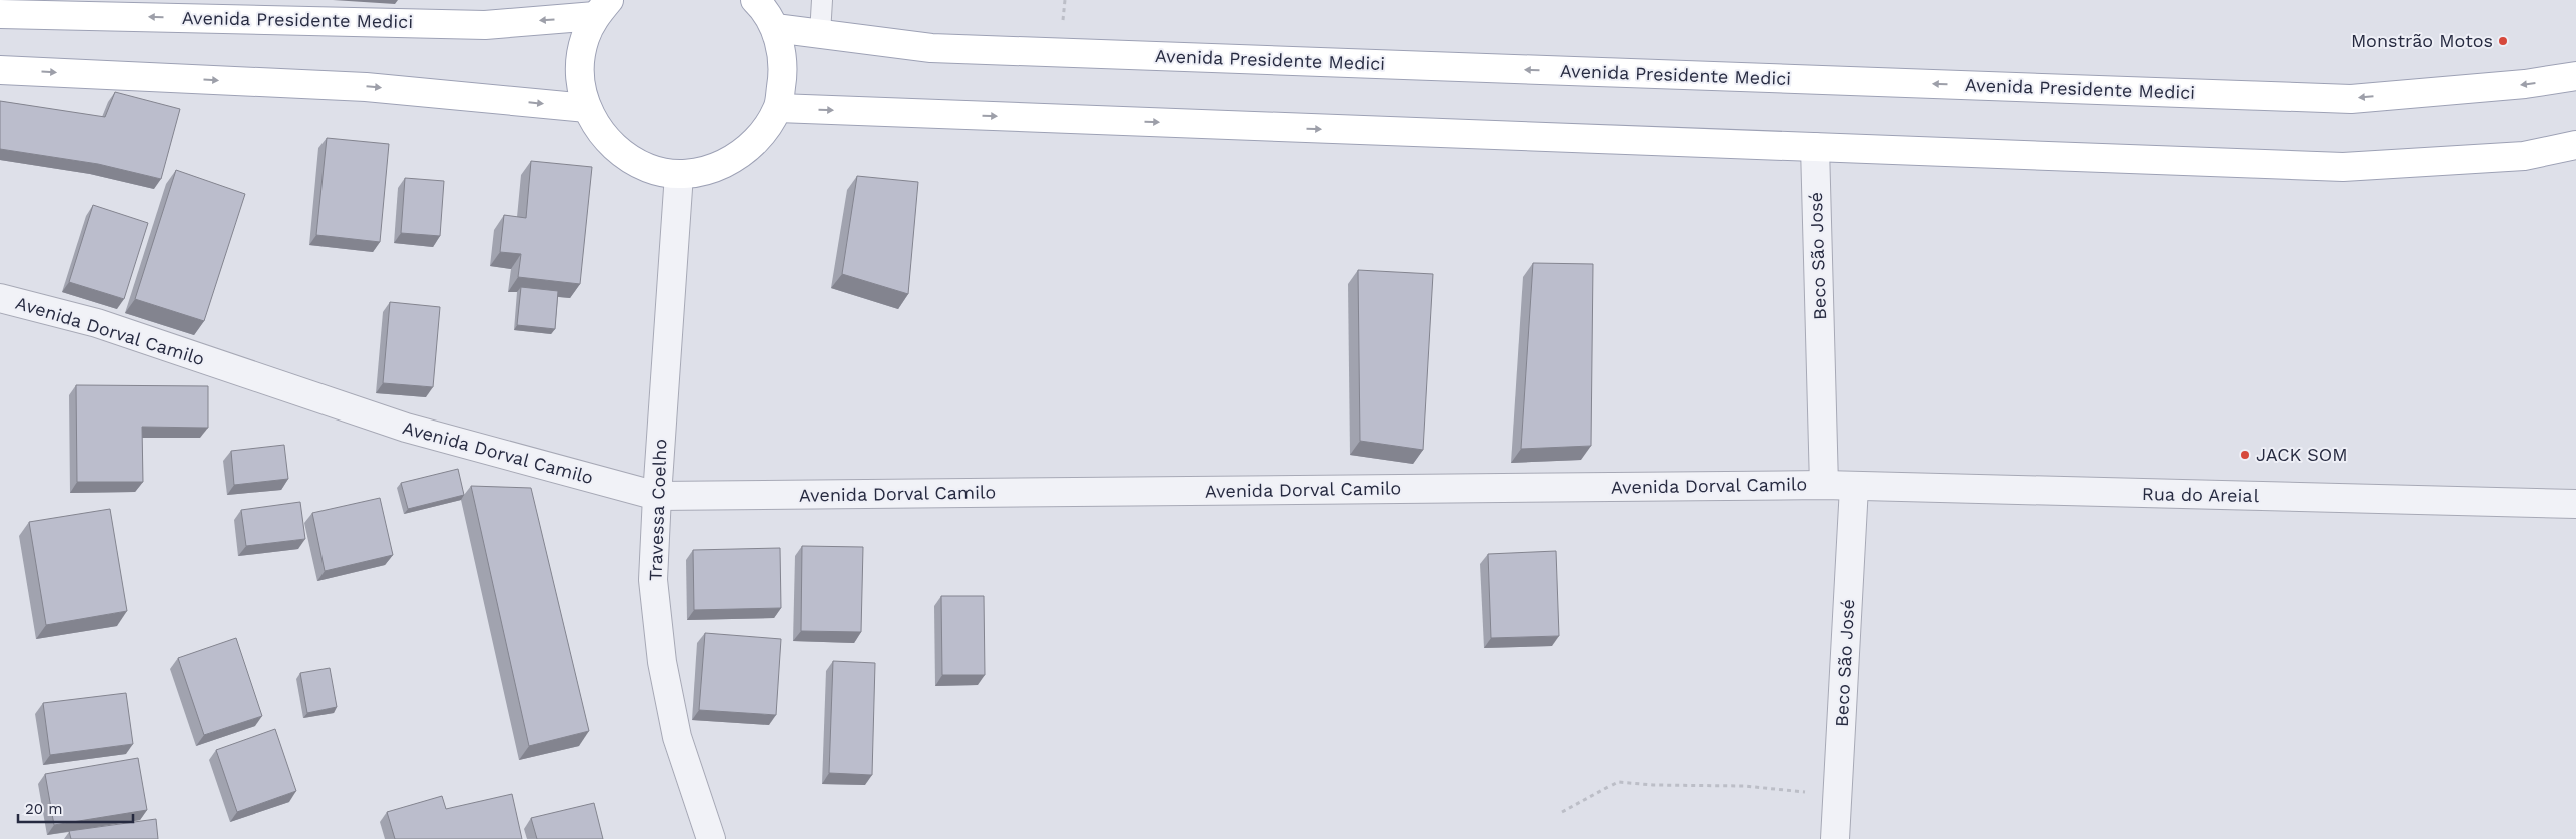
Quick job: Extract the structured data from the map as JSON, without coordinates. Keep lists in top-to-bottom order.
{
  "streets": {
    "main road": ["Avenida Presidente Medici"],
    "street": [
      "Beco São José",
      "Avenida Dorval Camilo",
      "Rua do Areial",
      "Travessa Coelho"
    ]
  },
  "crossings": [
    ["Beco São José", "Avenida Dorval Camilo"],
    ["Beco São José", "Rua do Areial"],
    ["Avenida Dorval Camilo", "Rua do Areial"],
    ["Avenida Dorval Camilo", "Travessa Coelho"]
  ],
  "places": ["Monstrão Motos", "JACK SOM"],
  "scale_bar": "20 m"
}
